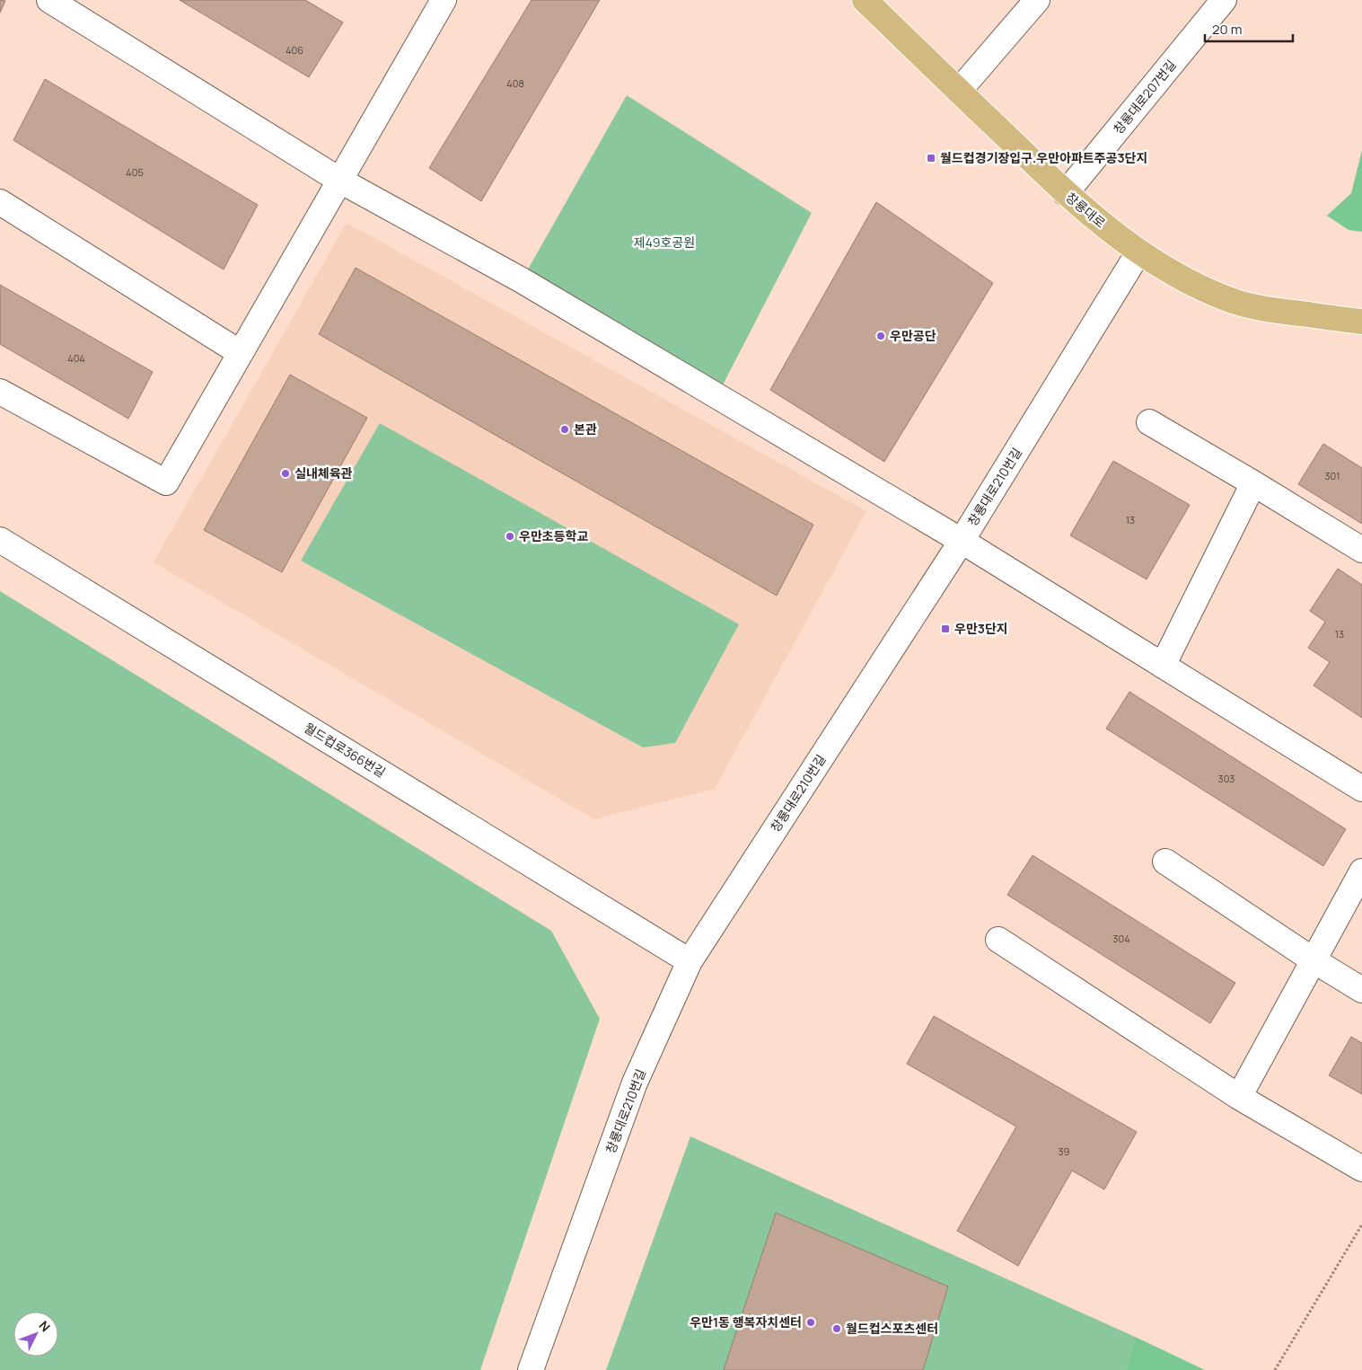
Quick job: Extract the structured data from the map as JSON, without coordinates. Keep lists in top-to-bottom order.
{
  "streets": {
    "main road": ["창룡대로"],
    "street": ["창룡대로207번길", "창룡대로210번길", "월드컵로366번길"]
  },
  "crossings": [
    ["창룡대로207번길", "창룡대로"],
    ["창룡대로", "창룡대로210번길"],
    ["창룡대로210번길", "월드컵로366번길"]
  ],
  "parks": ["제49호공원"],
  "places": {
    "transit": ["월드컵경기장입구.우만아파트주공3단지", "우만3단지"],
    "other": [
      "우만공단",
      "본관",
      "실내체육관",
      "우만초등학교",
      "우만1동 행복자치센터",
      "월드컵스포츠센터"
    ]
  },
  "house_numbers": [
    "406",
    "408",
    "405",
    "404",
    "301",
    "13",
    "13",
    "303",
    "304",
    "39"
  ],
  "scale_bar": "20 m",
  "north": "top right"
}
